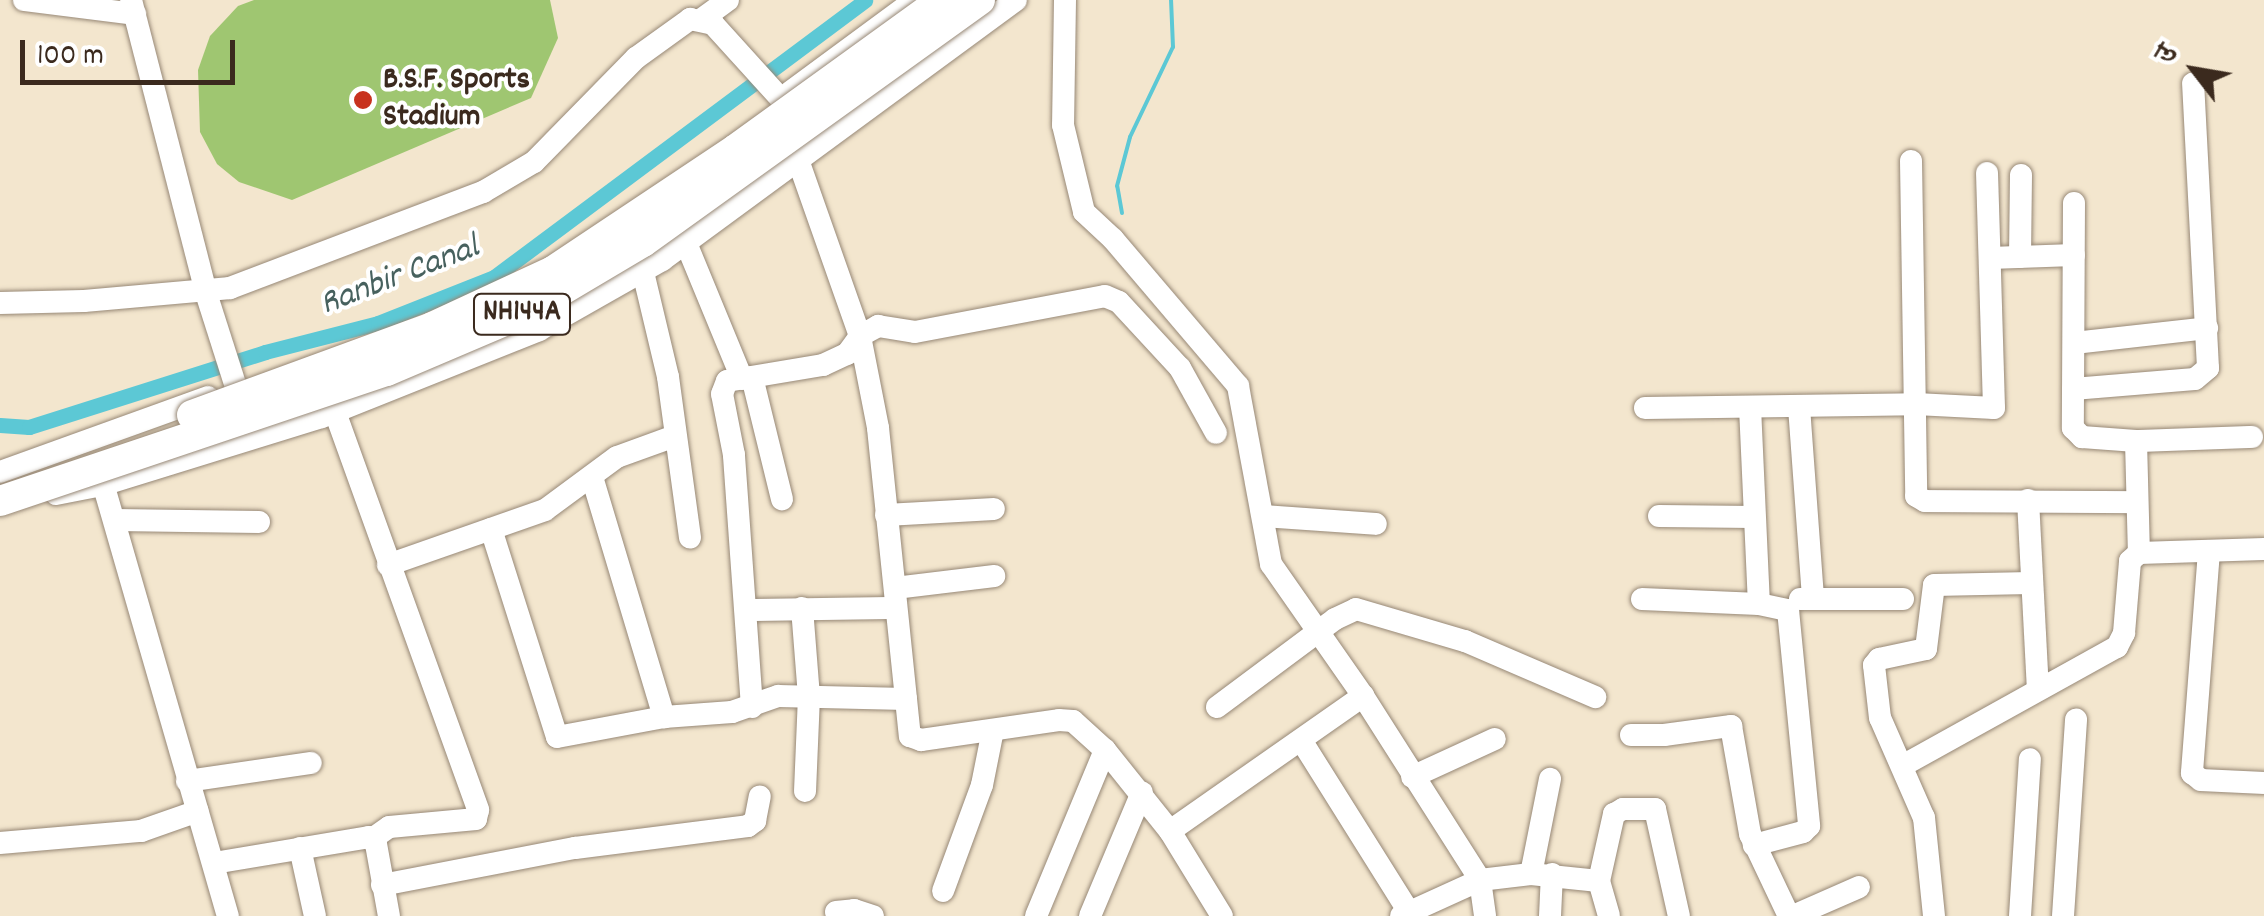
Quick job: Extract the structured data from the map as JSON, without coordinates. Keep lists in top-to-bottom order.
{
  "streets": {
    "highway": ["NH144A"]
  },
  "water": ["Ranbir Canal"],
  "places": ["B.S.F. Sports Stadium"],
  "scale_bar": "100 m",
  "north": "top left"
}
